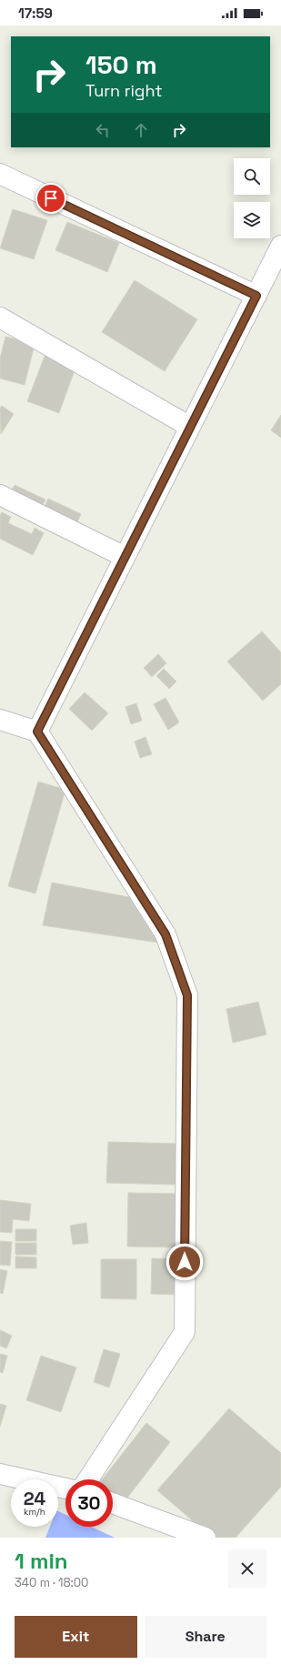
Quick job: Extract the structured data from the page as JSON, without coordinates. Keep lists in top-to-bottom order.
{
  "page": {
    "status": "17:59",
    "turn": ["150 m", "Turn right"],
    "speed": "24 km/h",
    "limit": "30",
    "heading": ["1 min", "340 m · 18:00"],
    "buttons": ["Exit", "Share"]
  }
}
